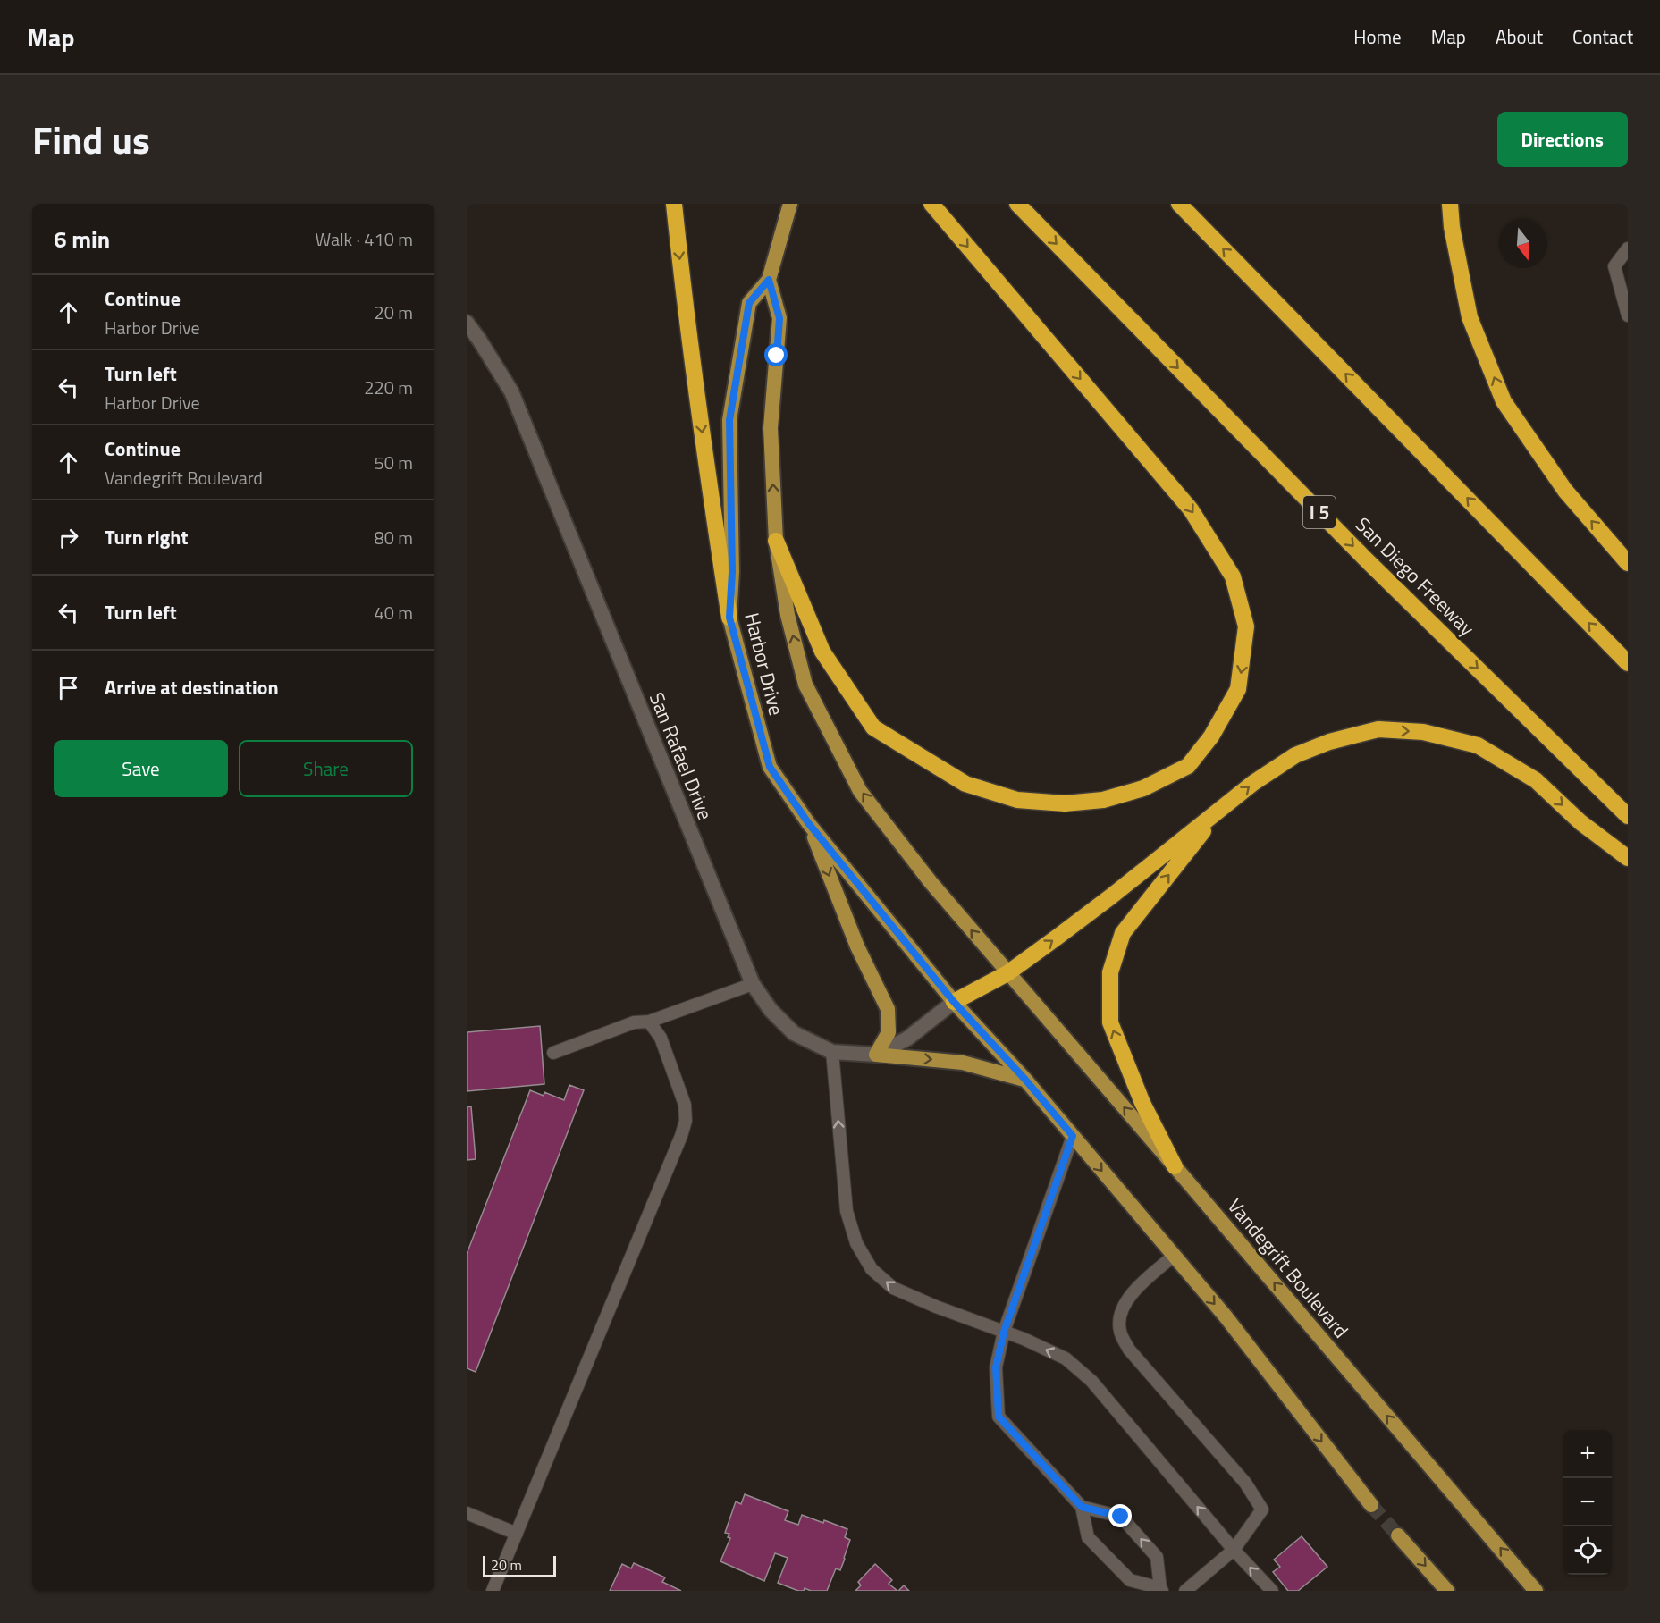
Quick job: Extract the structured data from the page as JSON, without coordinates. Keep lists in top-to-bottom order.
{
  "streets": {
    "highway": ["I 5", "San Diego Freeway"],
    "main road": ["Harbor Drive", "Vandegrift Boulevard"],
    "street": ["San Rafael Drive"]
  },
  "crossings": [
    ["Harbor Drive", "Vandegrift Boulevard"]
  ],
  "scale_bar": "20 m",
  "north": "bottom",
  "page": {
    "header": "Map",
    "nav": [
      "Home",
      "Map",
      "About",
      "Contact"
    ],
    "title": "Find us",
    "buttons": [
      "Directions",
      ["Save", "Share"]
    ],
    "heading": ["6 min", "Walk · 410 m"],
    "list": [
      ["Continue", "Harbor Drive", "20 m"],
      ["Turn left", "Harbor Drive", "220 m"],
      ["Continue", "Vandegrift Boulevard", "50 m"],
      ["Turn right", "80 m"],
      ["Turn left", "40 m"],
      "Arrive at destination"
    ],
    "map_buttons": ["+", "−"],
    "scale": "20 m"
  }
}
